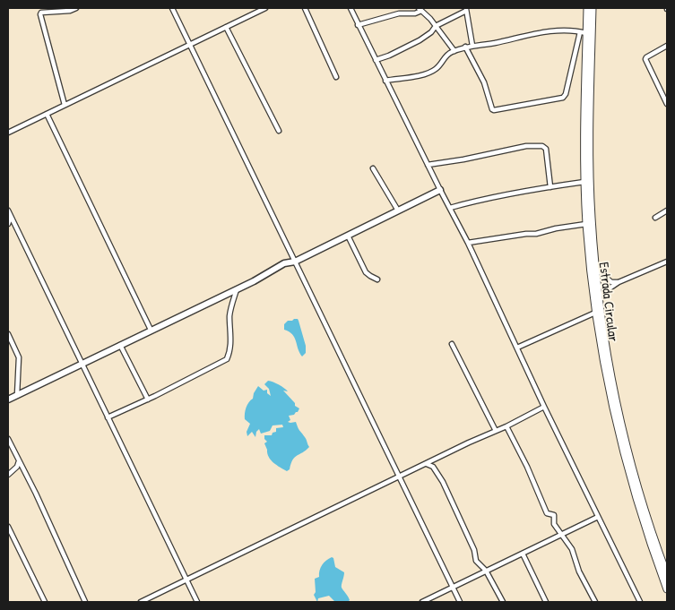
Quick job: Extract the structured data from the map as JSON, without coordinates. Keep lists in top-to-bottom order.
{
  "streets": {
    "main road": ["Estrada Circular"]
  }
}
